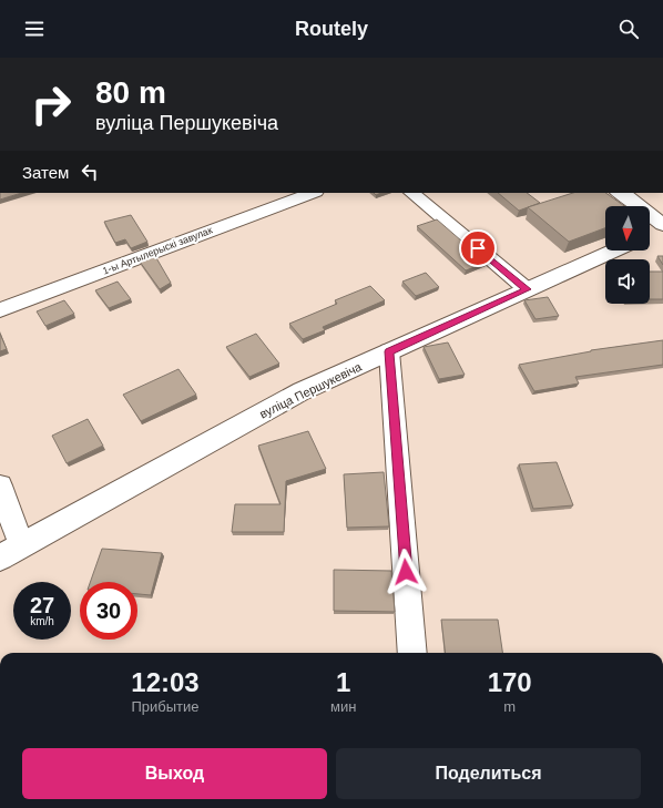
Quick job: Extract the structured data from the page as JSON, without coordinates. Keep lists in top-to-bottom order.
{
  "streets": {
    "main road": ["вуліца Першукевіча"],
    "street": ["1-ы Артылерыскі завулак"]
  },
  "north": "bottom",
  "page": {
    "header": "Routely",
    "turn": ["80 m", "вуліца Першукевіча"],
    "then": "Затем",
    "speed": "27 km/h",
    "limit": "30",
    "eta": [
      "12:03",
      "Прибытие",
      "1",
      "мин",
      "170",
      "m"
    ],
    "buttons": ["Выход", "Поделиться"]
  }
}
